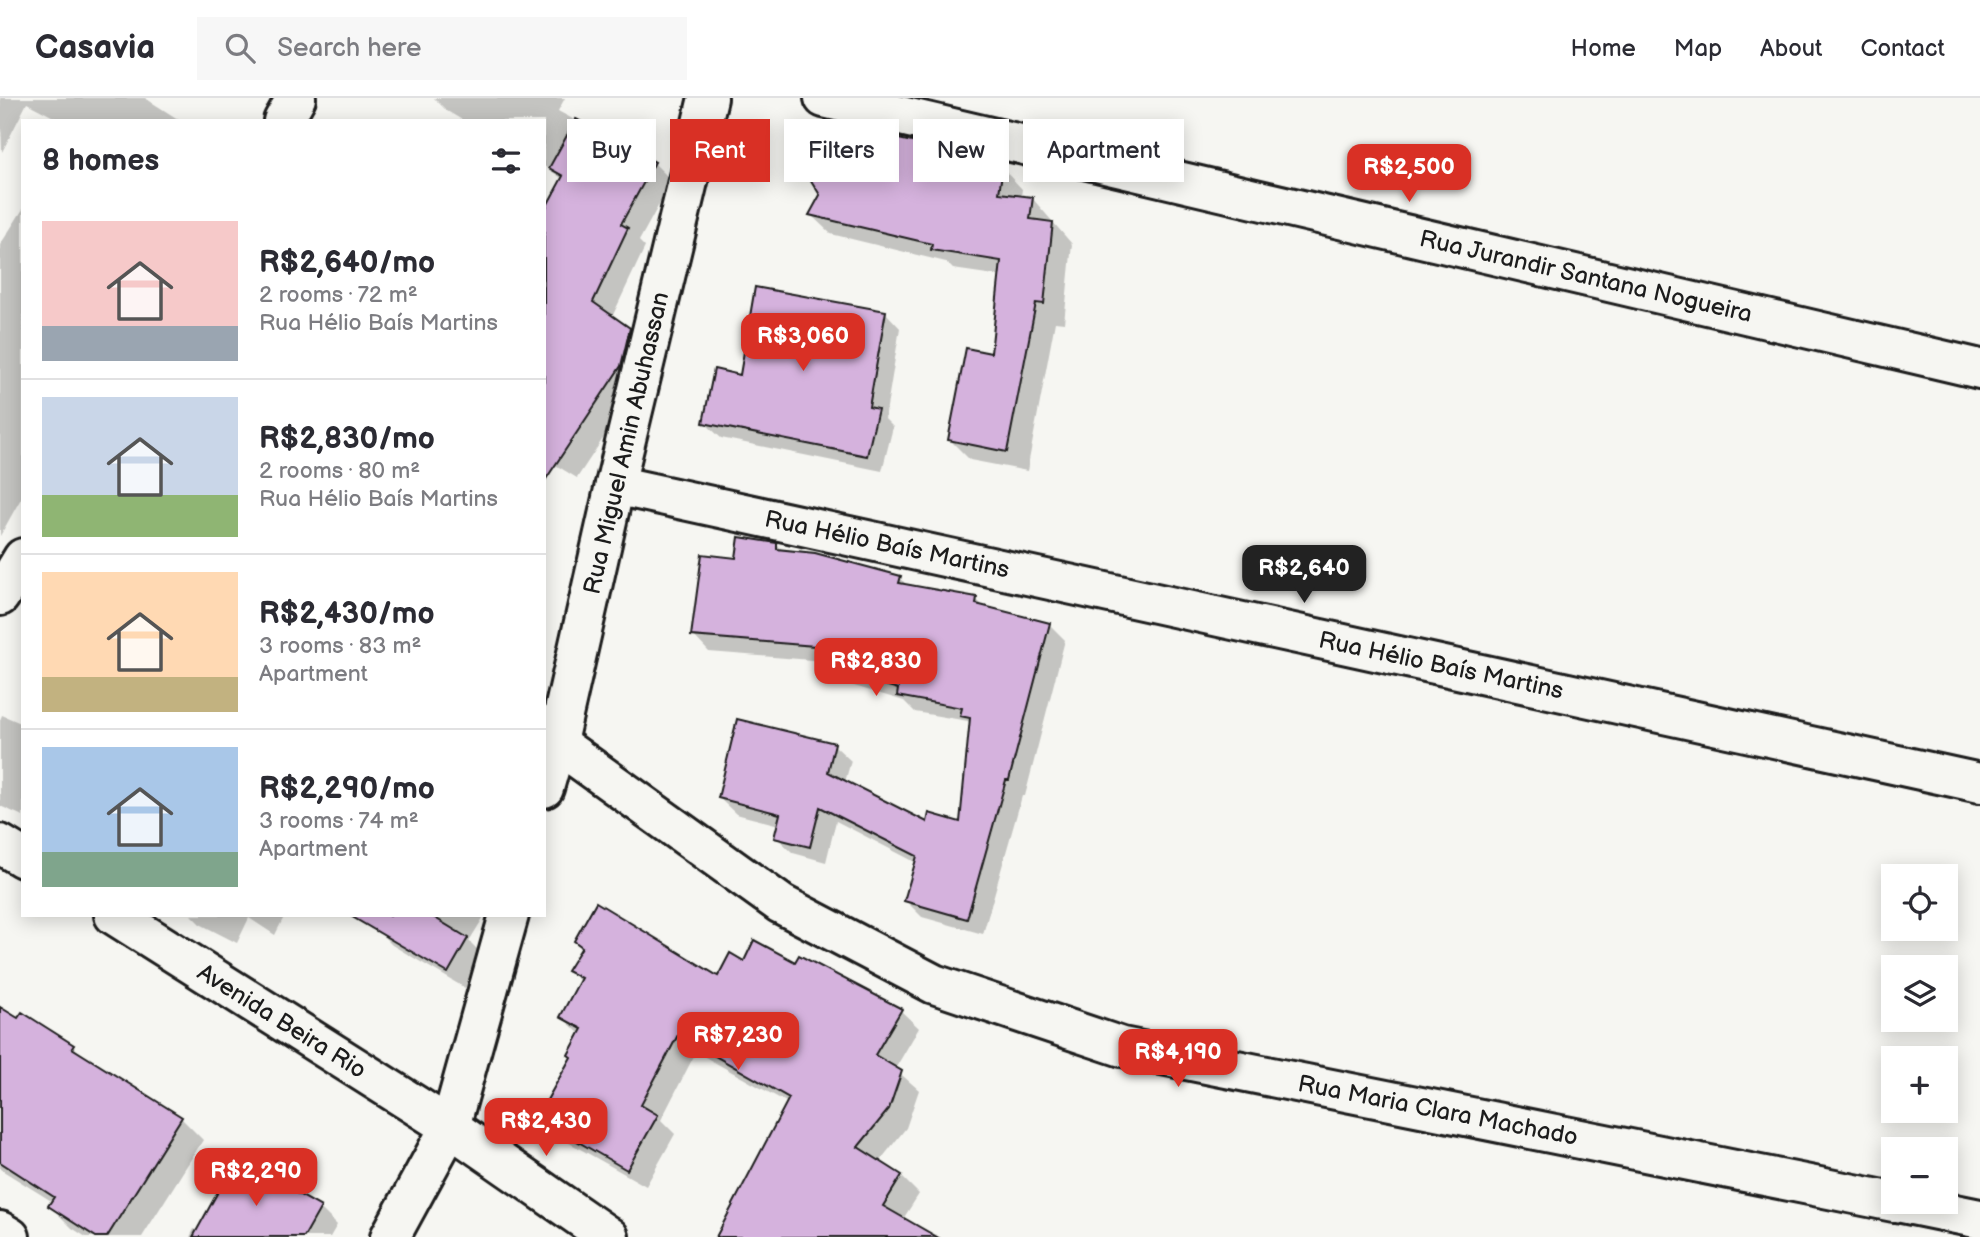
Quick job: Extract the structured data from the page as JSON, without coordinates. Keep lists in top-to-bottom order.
{
  "streets": {
    "street": [
      "Rua Jurandir Santana Nogueira",
      "Rua Miguel Amin Abuhassan",
      "Rua Hélio Baís Martins",
      "Avenida Beira Rio",
      "Rua Maria Clara Machado"
    ]
  },
  "crossings": [
    ["Rua Miguel Amin Abuhassan", "Rua Hélio Baís Martins"],
    ["Rua Miguel Amin Abuhassan", "Rua Maria Clara Machado"]
  ],
  "page": {
    "header": "Casavia",
    "search": "Search here",
    "nav": [
      "Home",
      "Map",
      "About",
      "Contact"
    ],
    "chip": [
      "Buy",
      "Rent",
      "Filters",
      "New",
      "Apartment"
    ],
    "heading": "8 homes",
    "price": [
      "R$2,500",
      "R$3,060",
      "R$2,640",
      "R$2,830",
      "R$7,230",
      "R$4,190",
      "R$2,430",
      "R$2,290"
    ],
    "list": [
      {
        "name": "R$2,640/mo",
        "note": "2 rooms · 72 m² · Rua Hélio Baís Martins"
      },
      {
        "name": "R$2,830/mo",
        "note": "2 rooms · 80 m² · Rua Hélio Baís Martins"
      },
      {
        "name": "R$2,430/mo",
        "note": "3 rooms · 83 m² · Apartment"
      },
      {
        "name": "R$2,290/mo",
        "note": "3 rooms · 74 m² · Apartment"
      }
    ],
    "map_buttons": ["+", "−"]
  }
}
